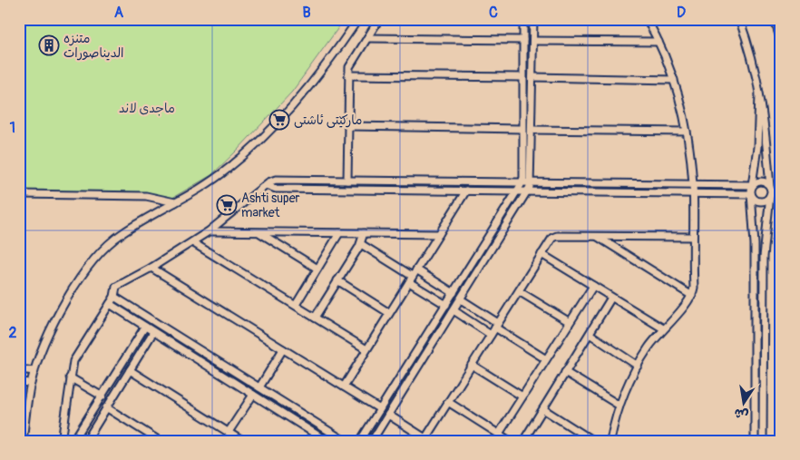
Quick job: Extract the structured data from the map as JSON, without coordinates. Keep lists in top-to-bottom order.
{
  "parks": ["ماجدی لاند"],
  "places": {
    "building": ["متنزه الديناصورات"],
    "supermarket": ["مارکێتی ئاشتی", "Ashti super market"]
  },
  "north": "bottom",
  "grid": {
    "columns": [
      "A",
      "B",
      "C",
      "D"
    ],
    "rows": ["1", "2"]
  }
}
